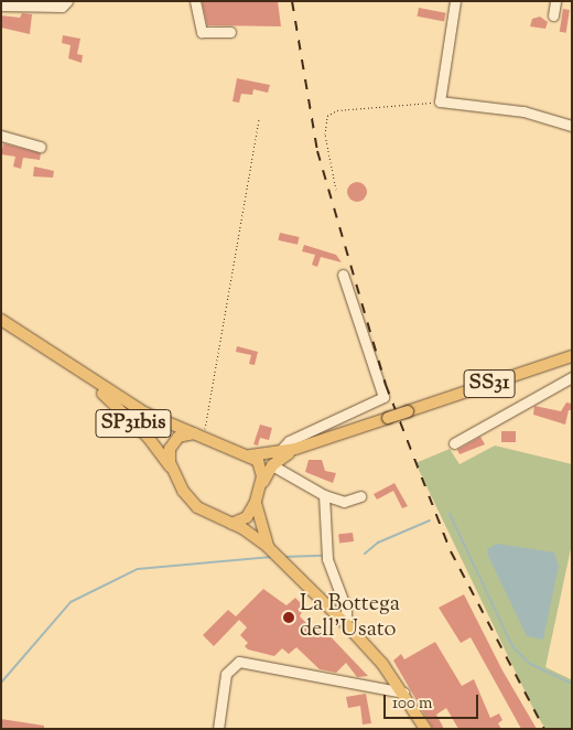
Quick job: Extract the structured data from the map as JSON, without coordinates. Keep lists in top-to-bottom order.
{
  "streets": {
    "main road": ["SS31", "SP31bis"]
  },
  "crossings": [
    ["SS31", "SP31bis"]
  ],
  "places": ["La Bottega dell'Usato"],
  "scale_bar": "100 m"
}
